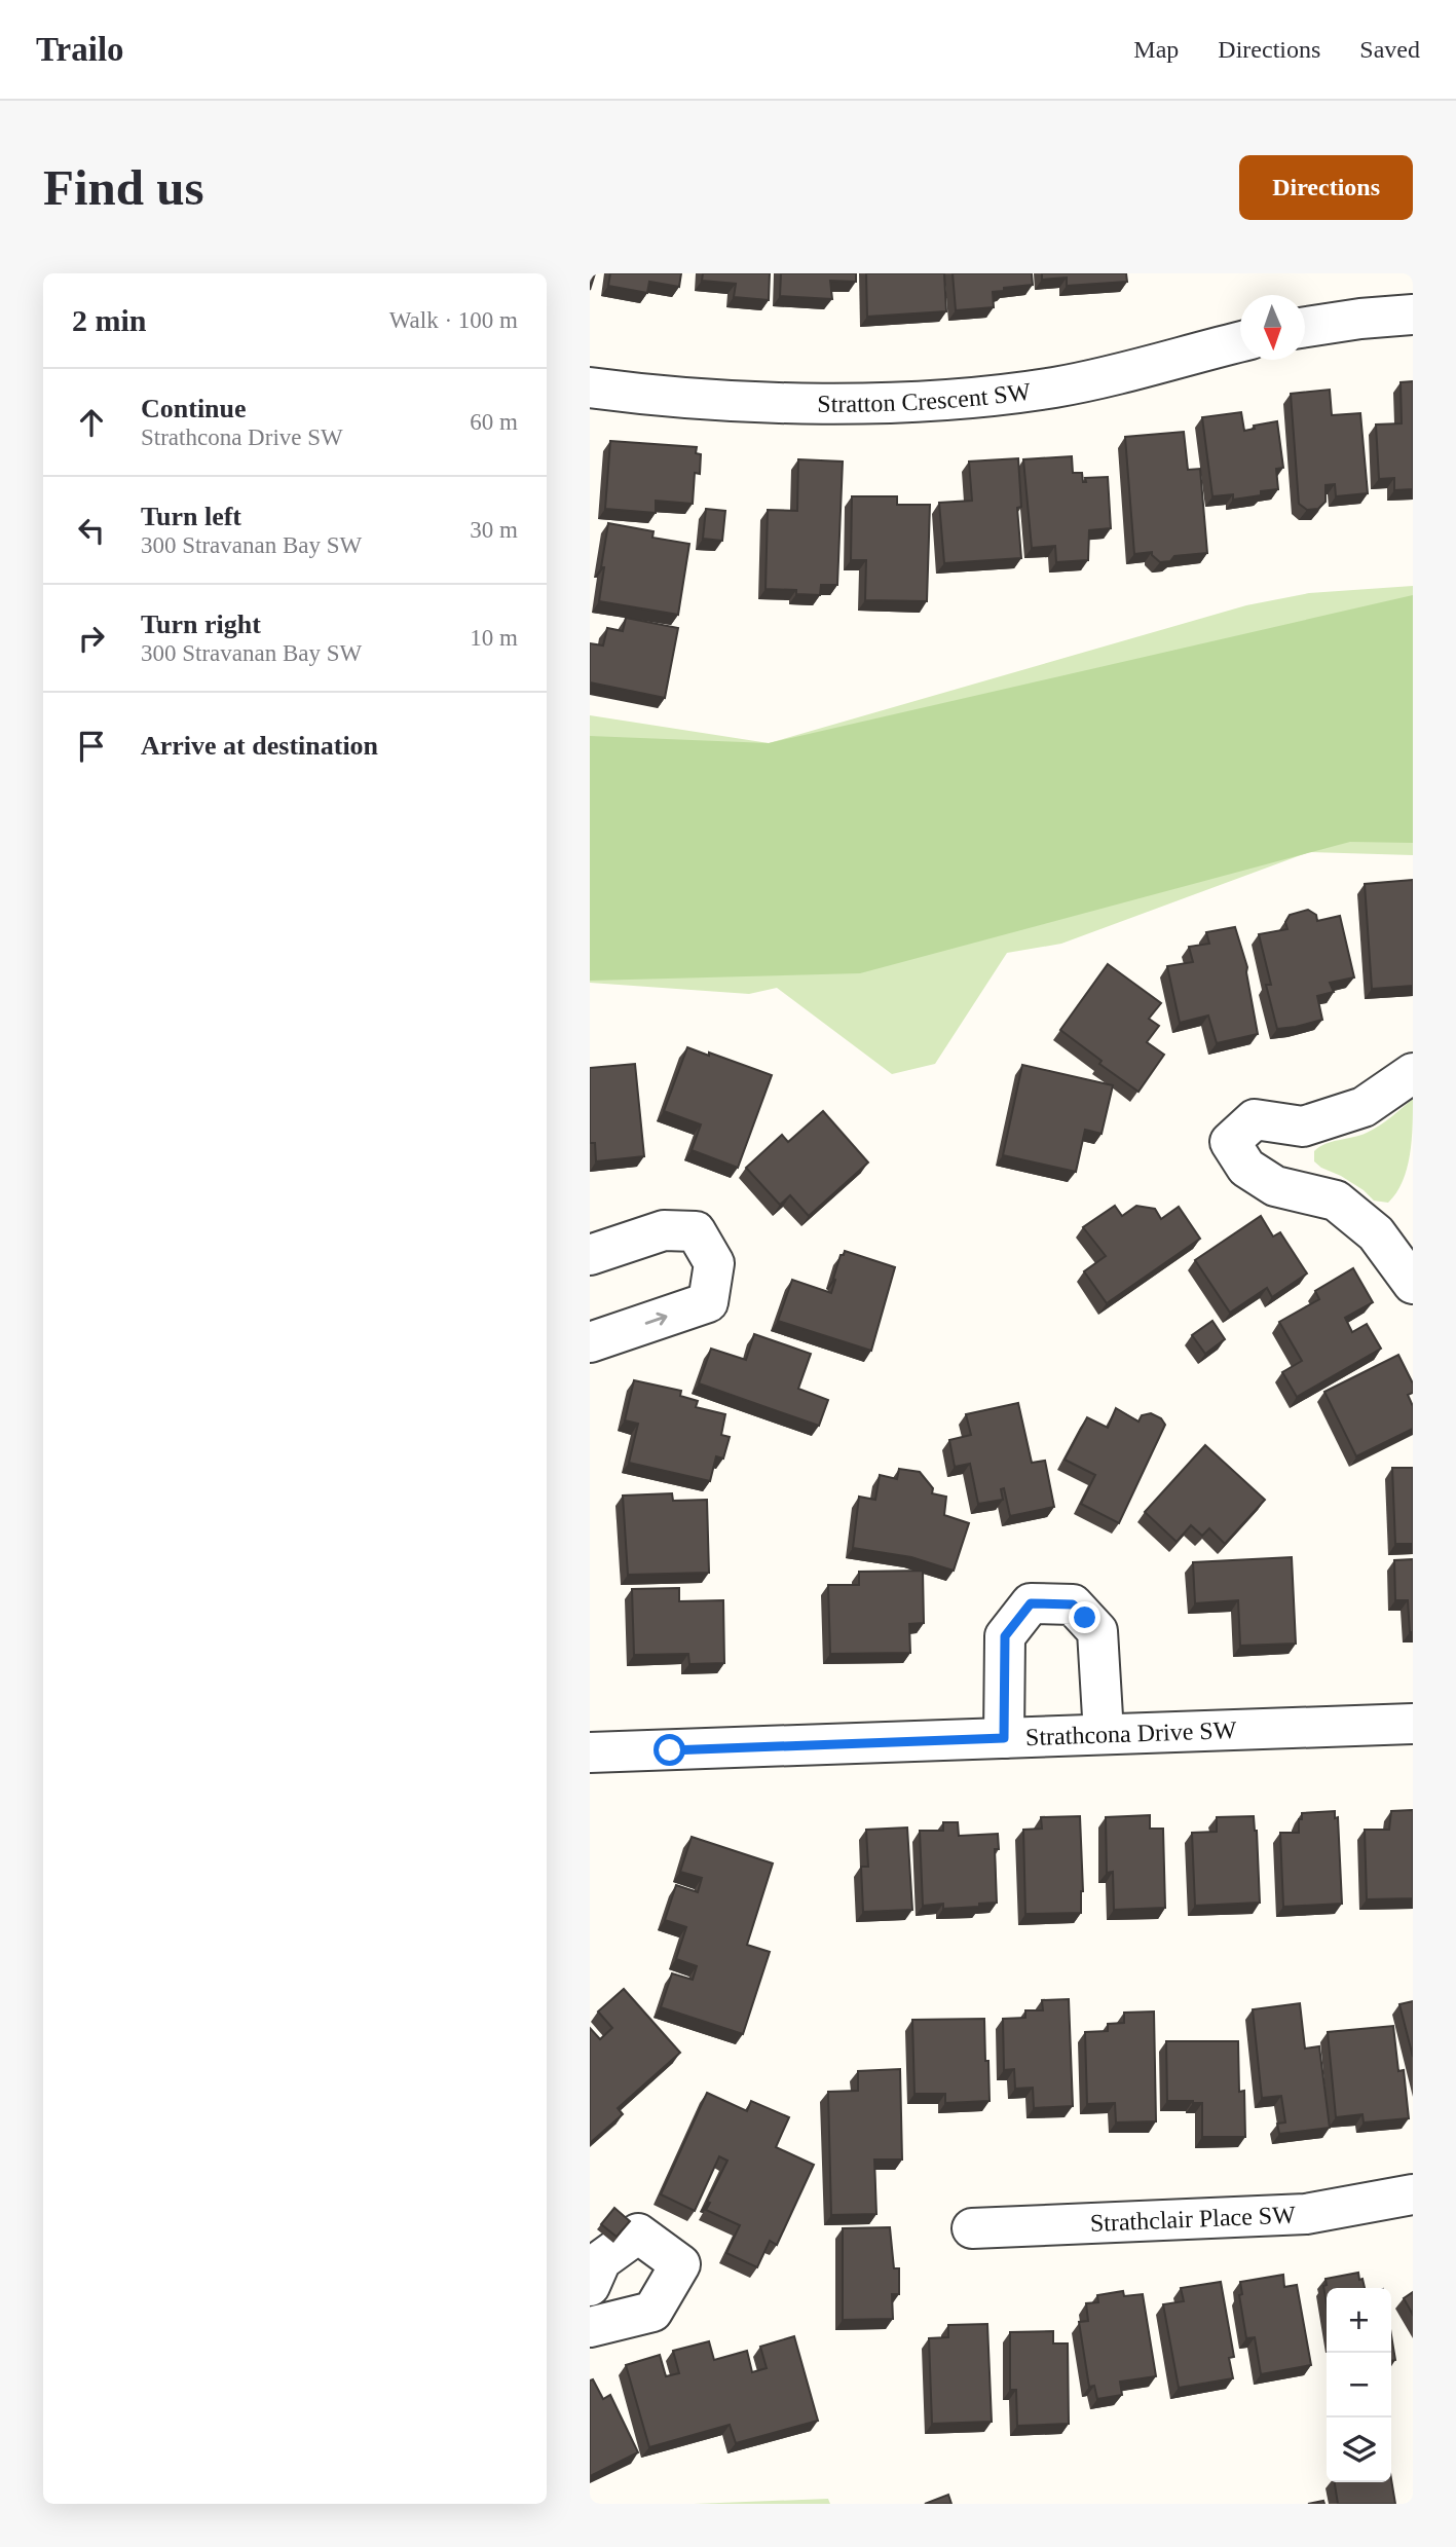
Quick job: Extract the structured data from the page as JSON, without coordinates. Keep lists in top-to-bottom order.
{
  "streets": {
    "street": ["Stratton Crescent SW", "Strathcona Drive SW", "Strathclair Place SW"]
  },
  "north": "bottom",
  "page": {
    "header": "Trailo",
    "nav": ["Map", "Directions", "Saved"],
    "buttons": "Directions",
    "title": "Find us",
    "heading": ["2 min", "Walk · 100 m"],
    "list": [
      ["Continue", "Strathcona Drive SW", "60 m"],
      ["Turn left", "300 Stravanan Bay SW", "30 m"],
      ["Turn right", "300 Stravanan Bay SW", "10 m"],
      "Arrive at destination"
    ],
    "map_buttons": ["+", "−"]
  }
}
